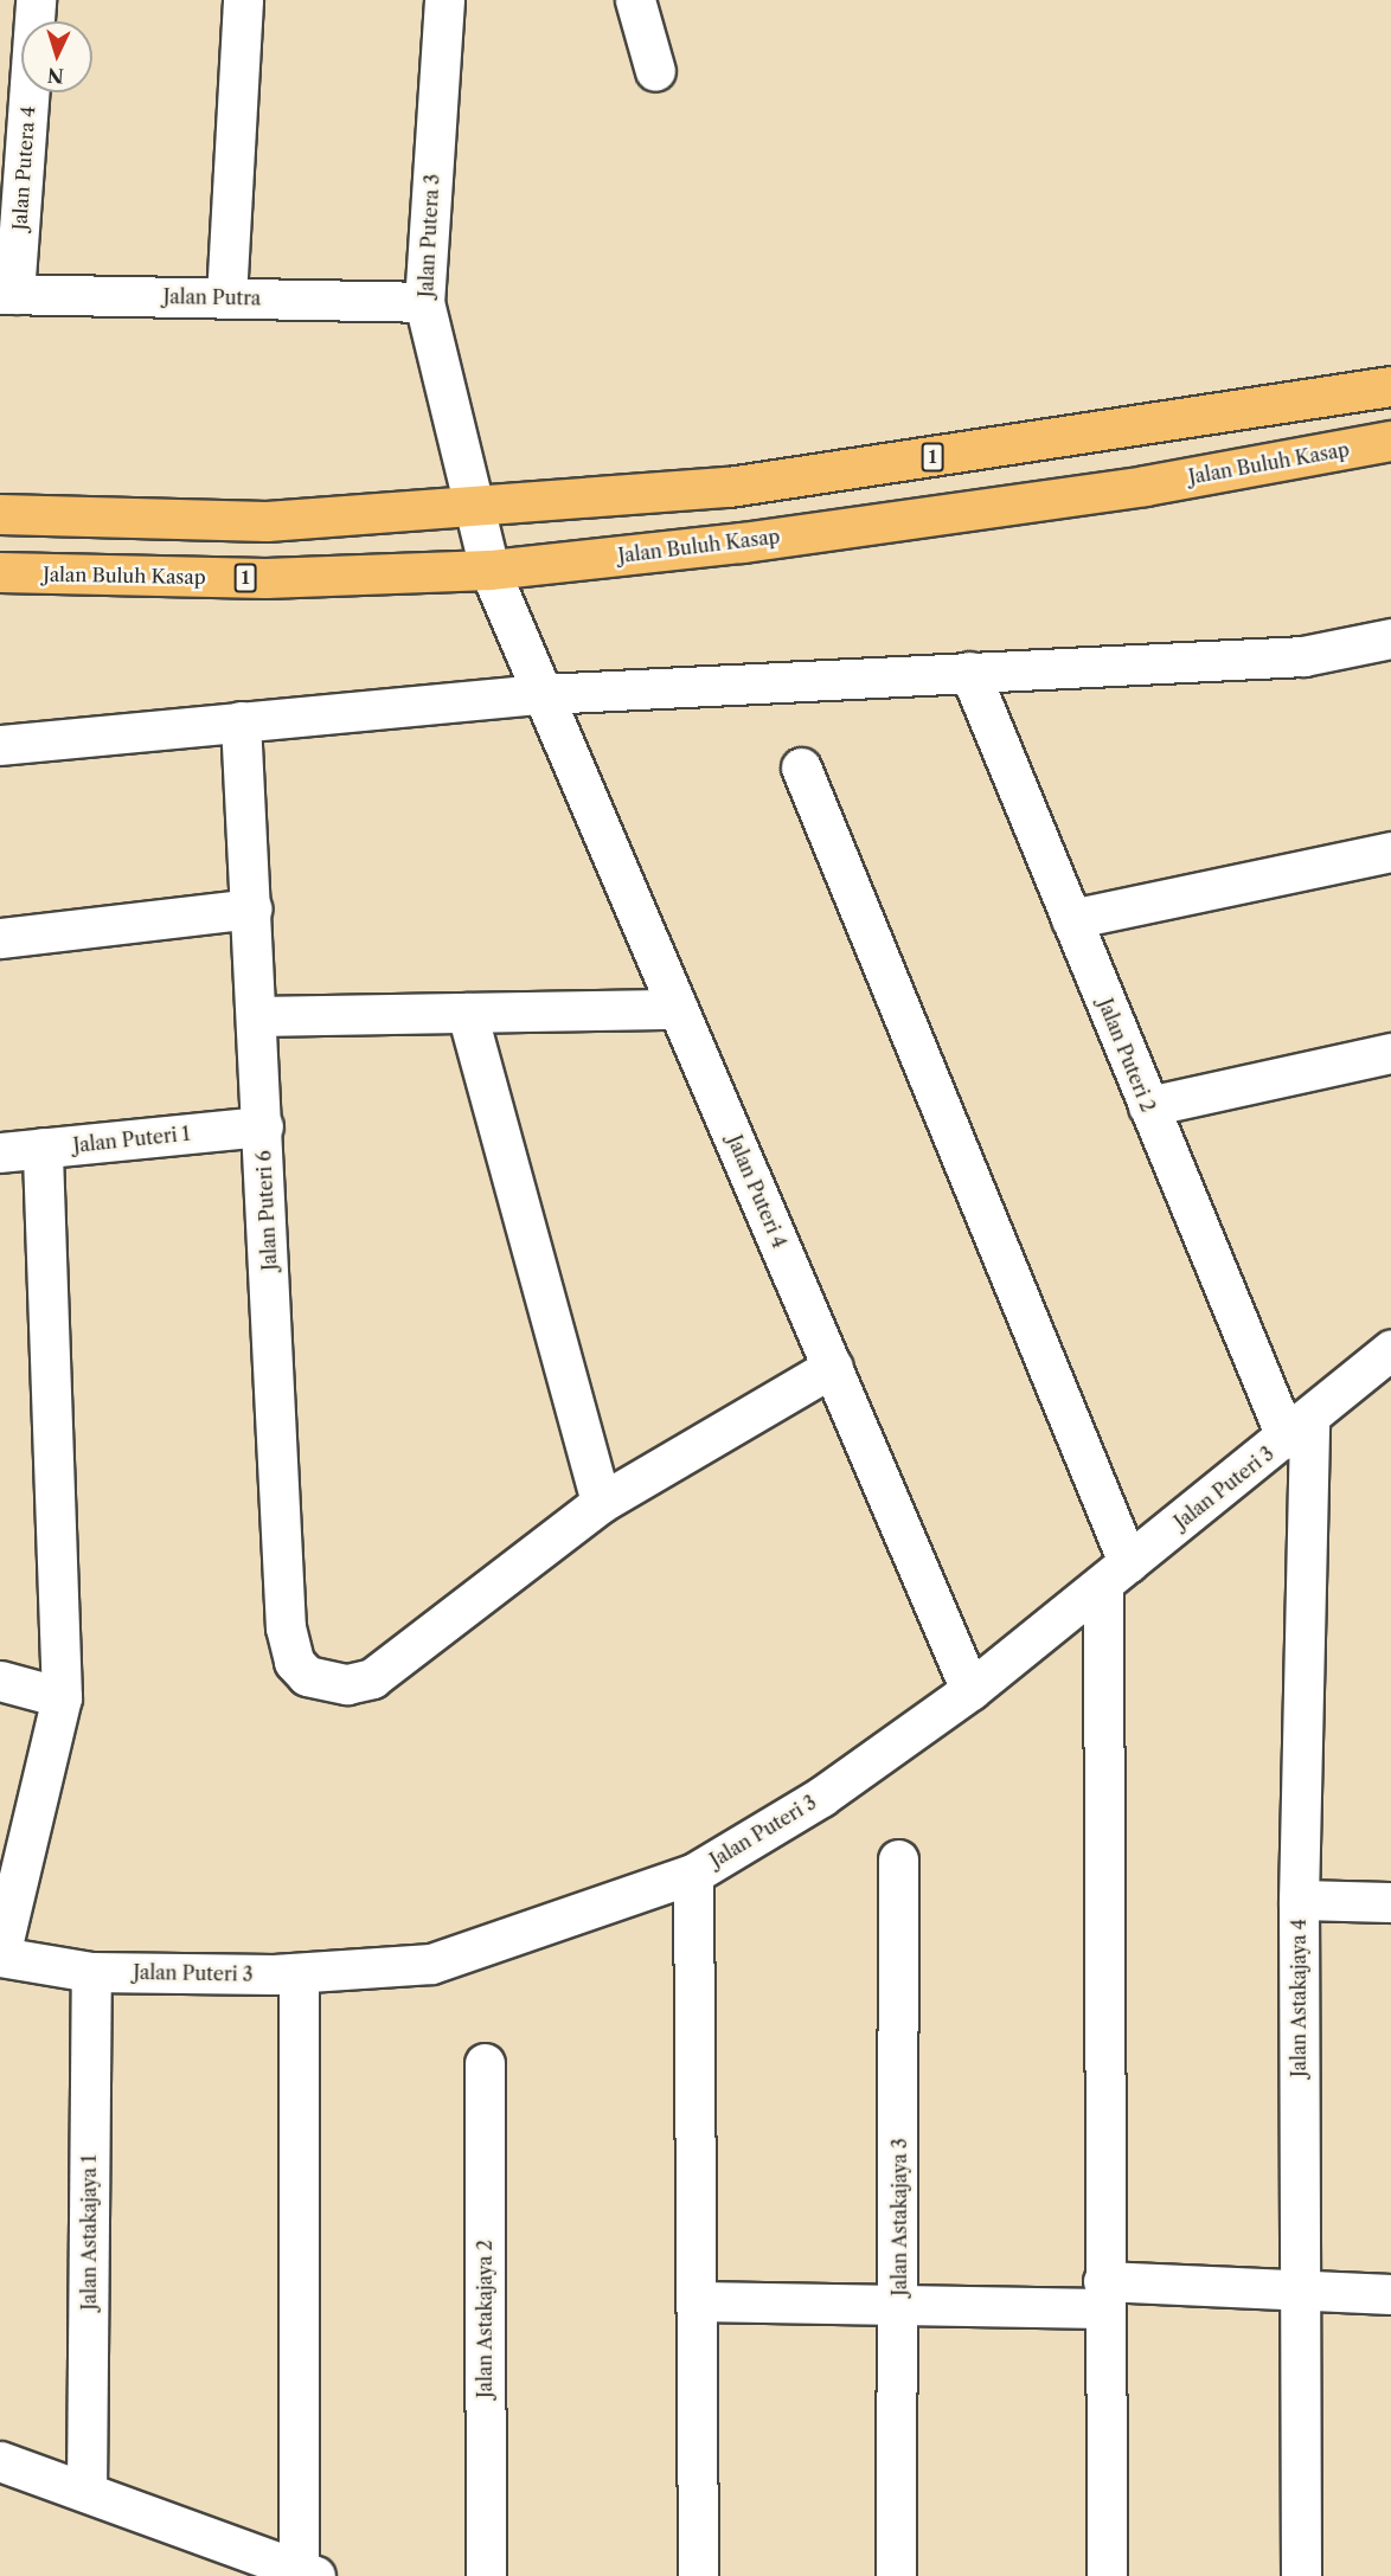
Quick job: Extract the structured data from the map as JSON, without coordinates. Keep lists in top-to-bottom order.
{
  "streets": {
    "highway": ["1", "Jalan Buluh Kasap"],
    "street": [
      "Jalan Putera 4",
      "Jalan Putera 3",
      "Jalan Putra",
      "Jalan Puteri 2",
      "Jalan Puteri 1",
      "Jalan Puteri 4",
      "Jalan Puteri 6",
      "Jalan Puteri 3",
      "Jalan Astakajaya 4",
      "Jalan Astakajaya 3",
      "Jalan Astakajaya 1",
      "Jalan Astakajaya 2"
    ]
  },
  "crossings": [
    ["Jalan Putera 4", "Jalan Putra"],
    ["Jalan Putera 3", "Jalan Putra"],
    ["Jalan Putera 3", "1"],
    ["Jalan Putera 3", "Jalan Buluh Kasap"],
    ["Jalan Putera 3", "Jalan Puteri 4"],
    ["Jalan Buluh Kasap", "Jalan Puteri 4"],
    ["Jalan Puteri 2", "Jalan Puteri 3"],
    ["Jalan Puteri 2", "Jalan Astakajaya 4"],
    ["Jalan Puteri 1", "Jalan Puteri 6"],
    ["Jalan Puteri 4", "Jalan Puteri 3"],
    ["Jalan Puteri 3", "Jalan Astakajaya 4"],
    ["Jalan Puteri 3", "Jalan Astakajaya 1"]
  ],
  "north": "bottom"
}
